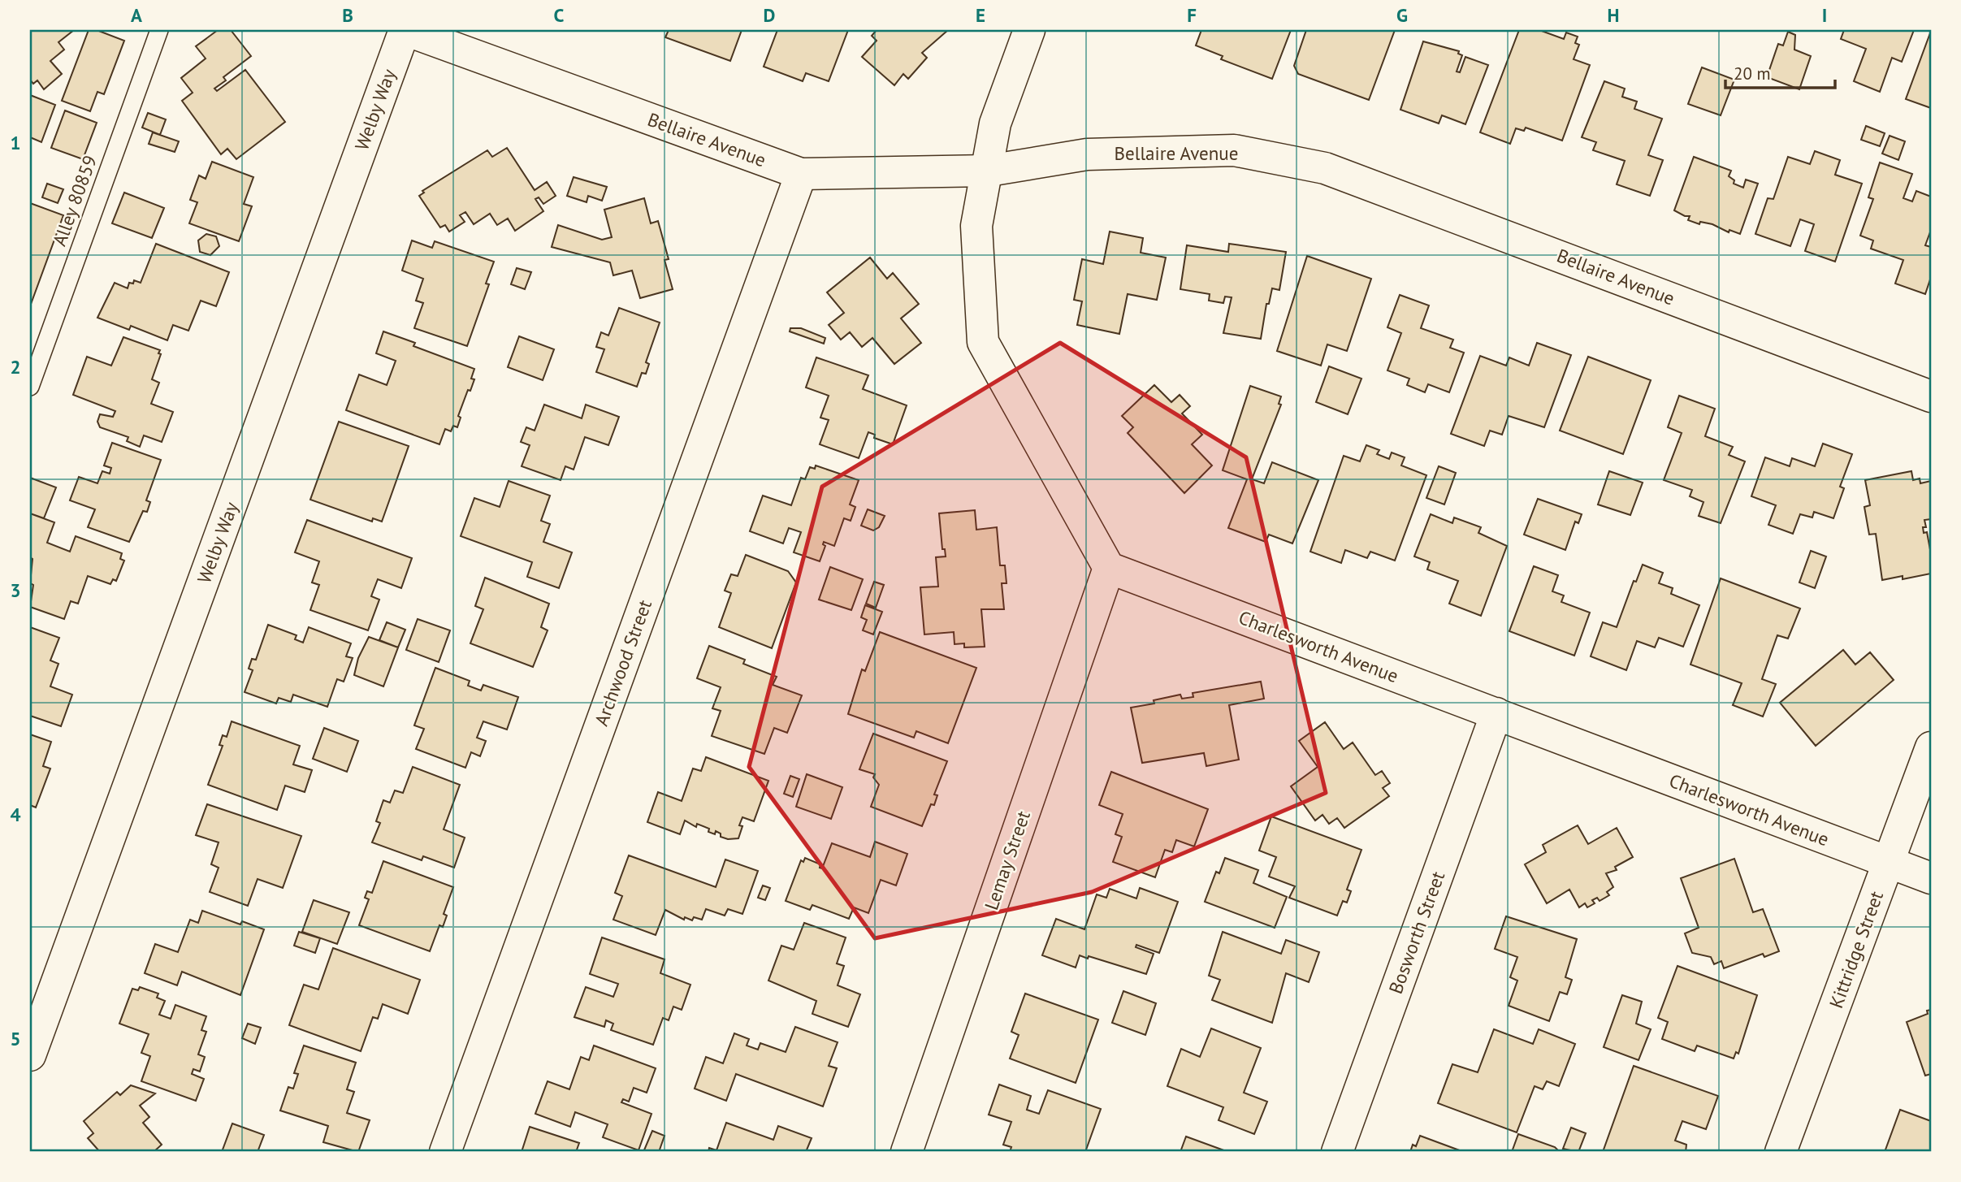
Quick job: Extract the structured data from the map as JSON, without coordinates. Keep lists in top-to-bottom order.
{
  "streets": {
    "street": [
      "Welby Way",
      "Bellaire Avenue",
      "Charlesworth Avenue",
      "Archwood Street",
      "Lemay Street",
      "Bosworth Street",
      "Kittridge Street"
    ],
    "lane": ["Alley 80859"]
  },
  "crossings": [
    ["Welby Way", "Bellaire Avenue"],
    ["Bellaire Avenue", "Archwood Street"],
    ["Charlesworth Avenue", "Lemay Street"],
    ["Charlesworth Avenue", "Bosworth Street"],
    ["Charlesworth Avenue", "Kittridge Street"]
  ],
  "scale_bar": "20 m",
  "grid": {
    "columns": [
      "A",
      "B",
      "C",
      "D",
      "E",
      "F",
      "G",
      "H",
      "I"
    ],
    "rows": [
      "1",
      "2",
      "3",
      "4",
      "5"
    ]
  }
}
